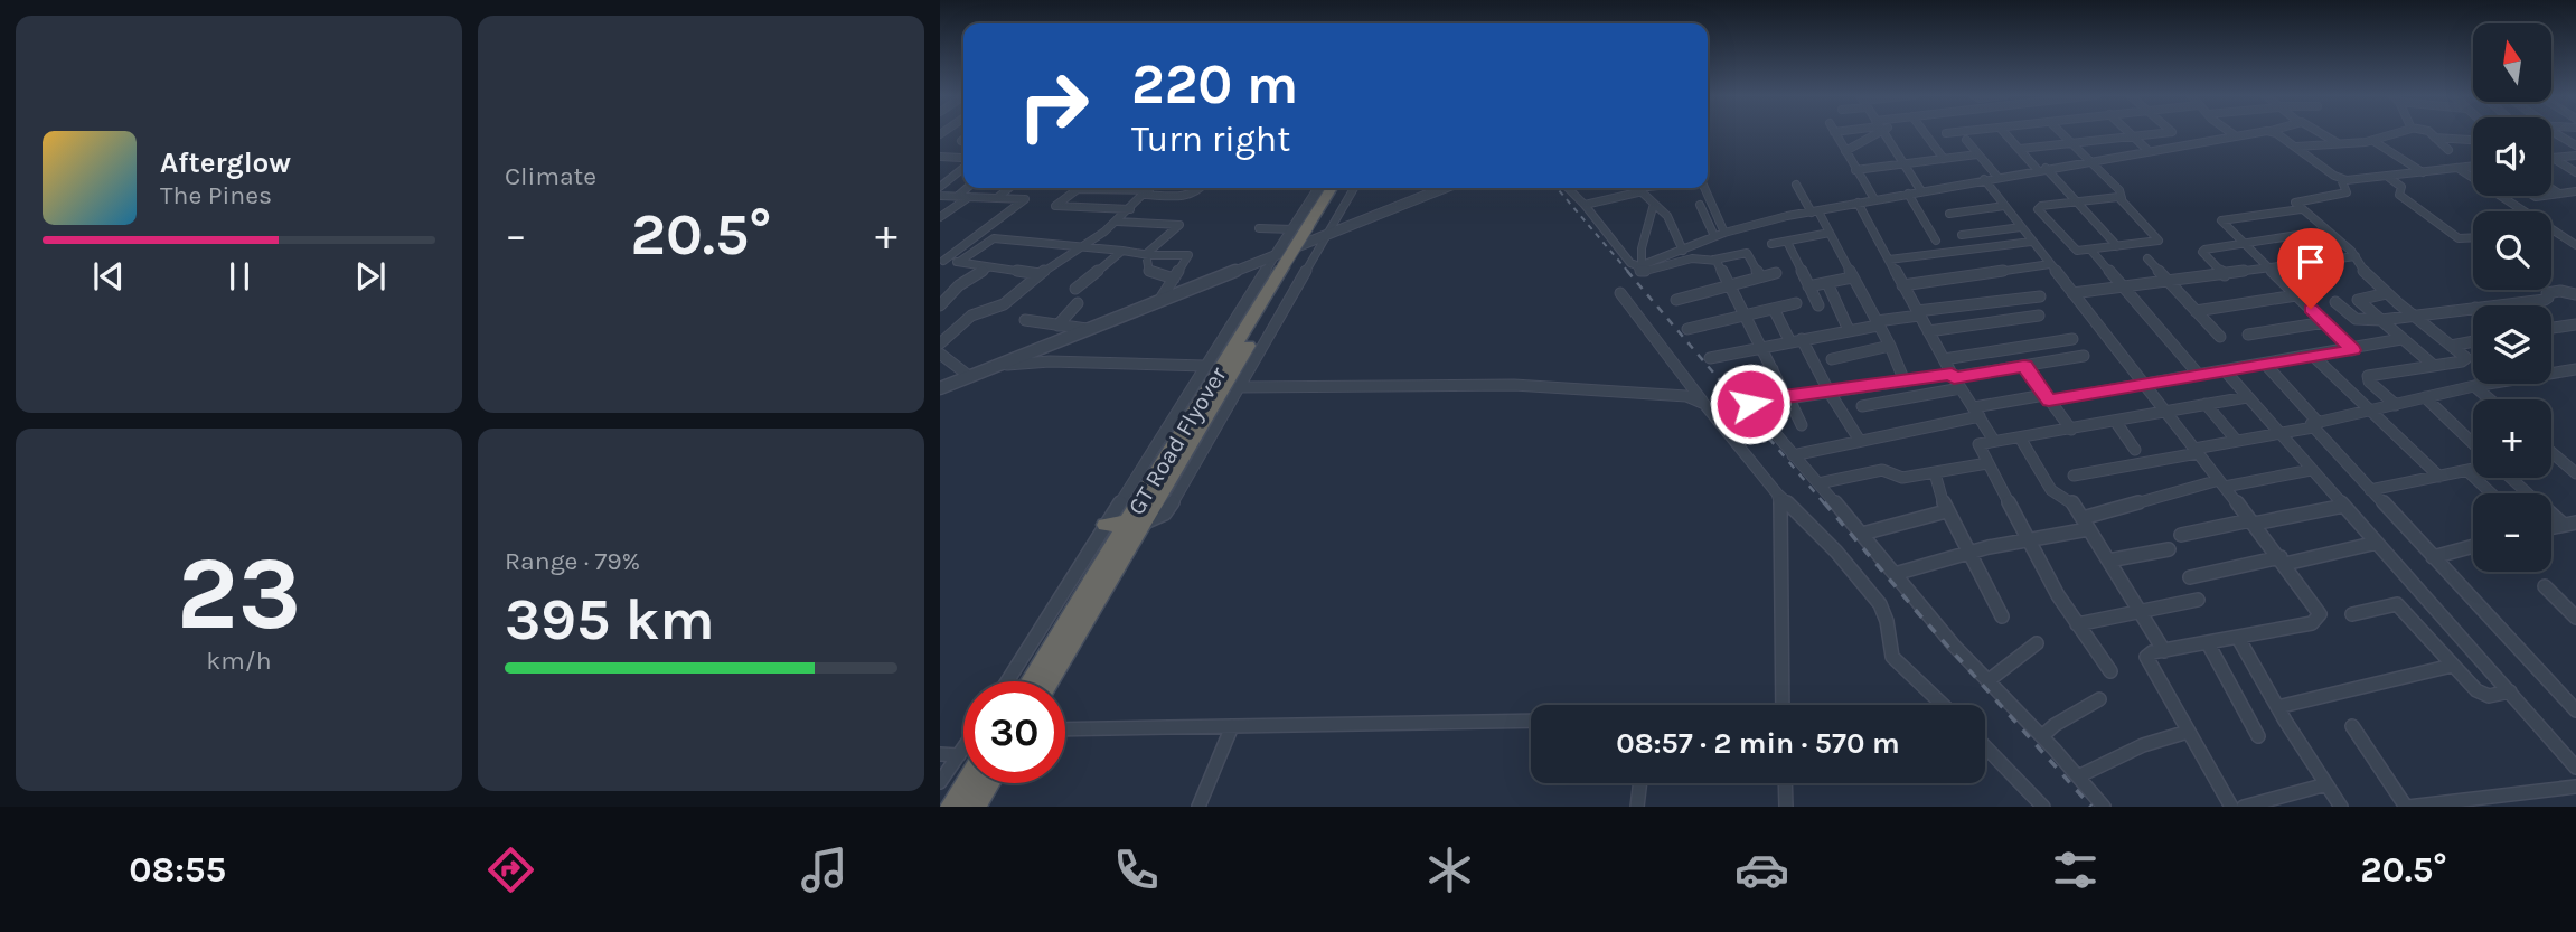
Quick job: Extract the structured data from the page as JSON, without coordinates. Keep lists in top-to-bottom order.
{
  "streets": {
    "highway": ["GT Road Flyover"]
  },
  "north": "top",
  "page": {
    "tile": [
      "Climate",
      ["23", "km/h"],
      ["Range · 79%", "395 km"]
    ],
    "map_buttons": ["+", "−"],
    "turn": ["220 m", "Turn right"],
    "song": ["Afterglow", "The Pines"],
    "heat": ["−", "20.5°", "+"],
    "limit": "30",
    "trip": "08:57 · 2 min · 570 m",
    "tabs": ["08:55", "20.5°"]
  }
}
